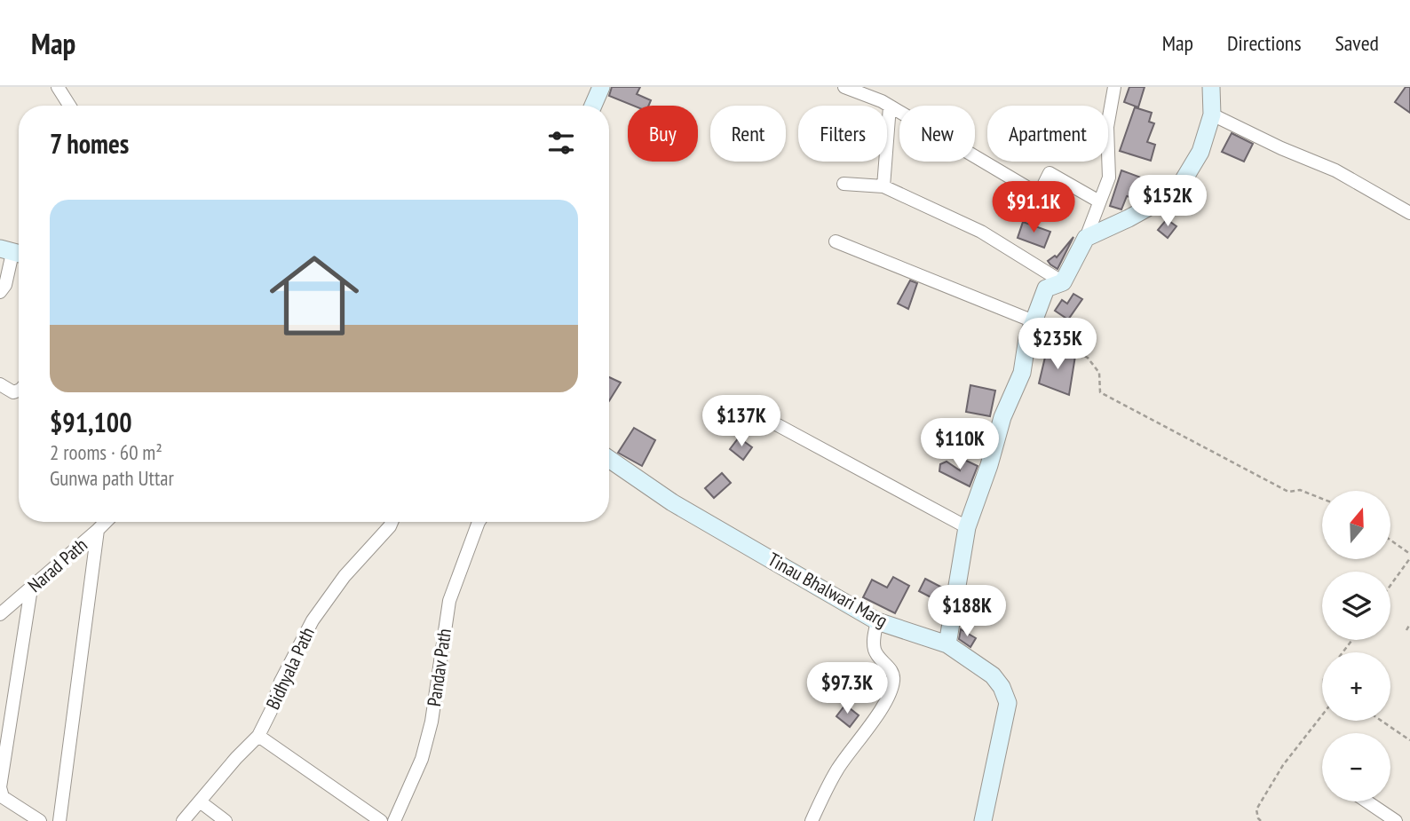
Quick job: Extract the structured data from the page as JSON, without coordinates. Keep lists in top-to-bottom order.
{
  "streets": {
    "street": [
      "Narad Path",
      "Tinau Bhalwari Marg",
      "Pandav Path",
      "Bidhyala Path"
    ]
  },
  "north": "top",
  "page": {
    "header": "Map",
    "nav": ["Map", "Directions", "Saved"],
    "chip": [
      "Buy",
      "Rent",
      "Filters",
      "New",
      "Apartment"
    ],
    "heading": "7 homes",
    "price": [
      "$152K",
      "$91.1K",
      "$235K",
      "$137K",
      "$110K",
      "$188K",
      "$97.3K"
    ],
    "list": [
      {
        "name": "$91,100",
        "note": "2 rooms · 60 m² · Gunwa path Uttar"
      }
    ],
    "map_buttons": ["+", "−"]
  }
}
